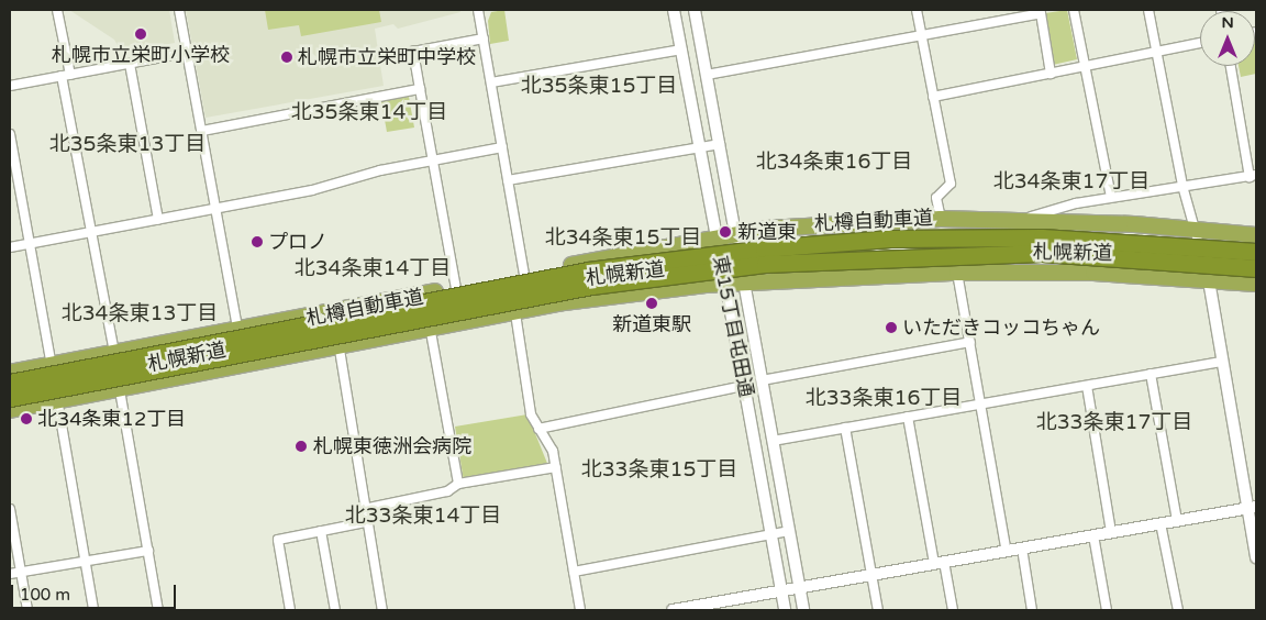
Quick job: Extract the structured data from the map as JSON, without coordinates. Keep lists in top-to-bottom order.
{
  "streets": {
    "highway": ["札樽自動車道", "札幌新道"],
    "street": ["東15丁目屯田通"]
  },
  "crossings": [
    ["札幌新道", "東15丁目屯田通"]
  ],
  "districts": [
    "北35条東15丁目",
    "北35条東14丁目",
    "北35条東13丁目",
    "北34条東16丁目",
    "北34条東17丁目",
    "北34条東15丁目",
    "北34条東14丁目",
    "北34条東13丁目",
    "北33条東16丁目",
    "北33条東17丁目",
    "北33条東15丁目",
    "北33条東14丁目"
  ],
  "places": [
    "札幌市立栄町小学校",
    "札幌市立栄町中学校",
    "新道東",
    "プロノ",
    "新道東駅",
    "いただきコッコちゃん",
    "北34条東12丁目",
    "札幌東徳洲会病院"
  ],
  "scale_bar": "100 m",
  "north": "top"
}
